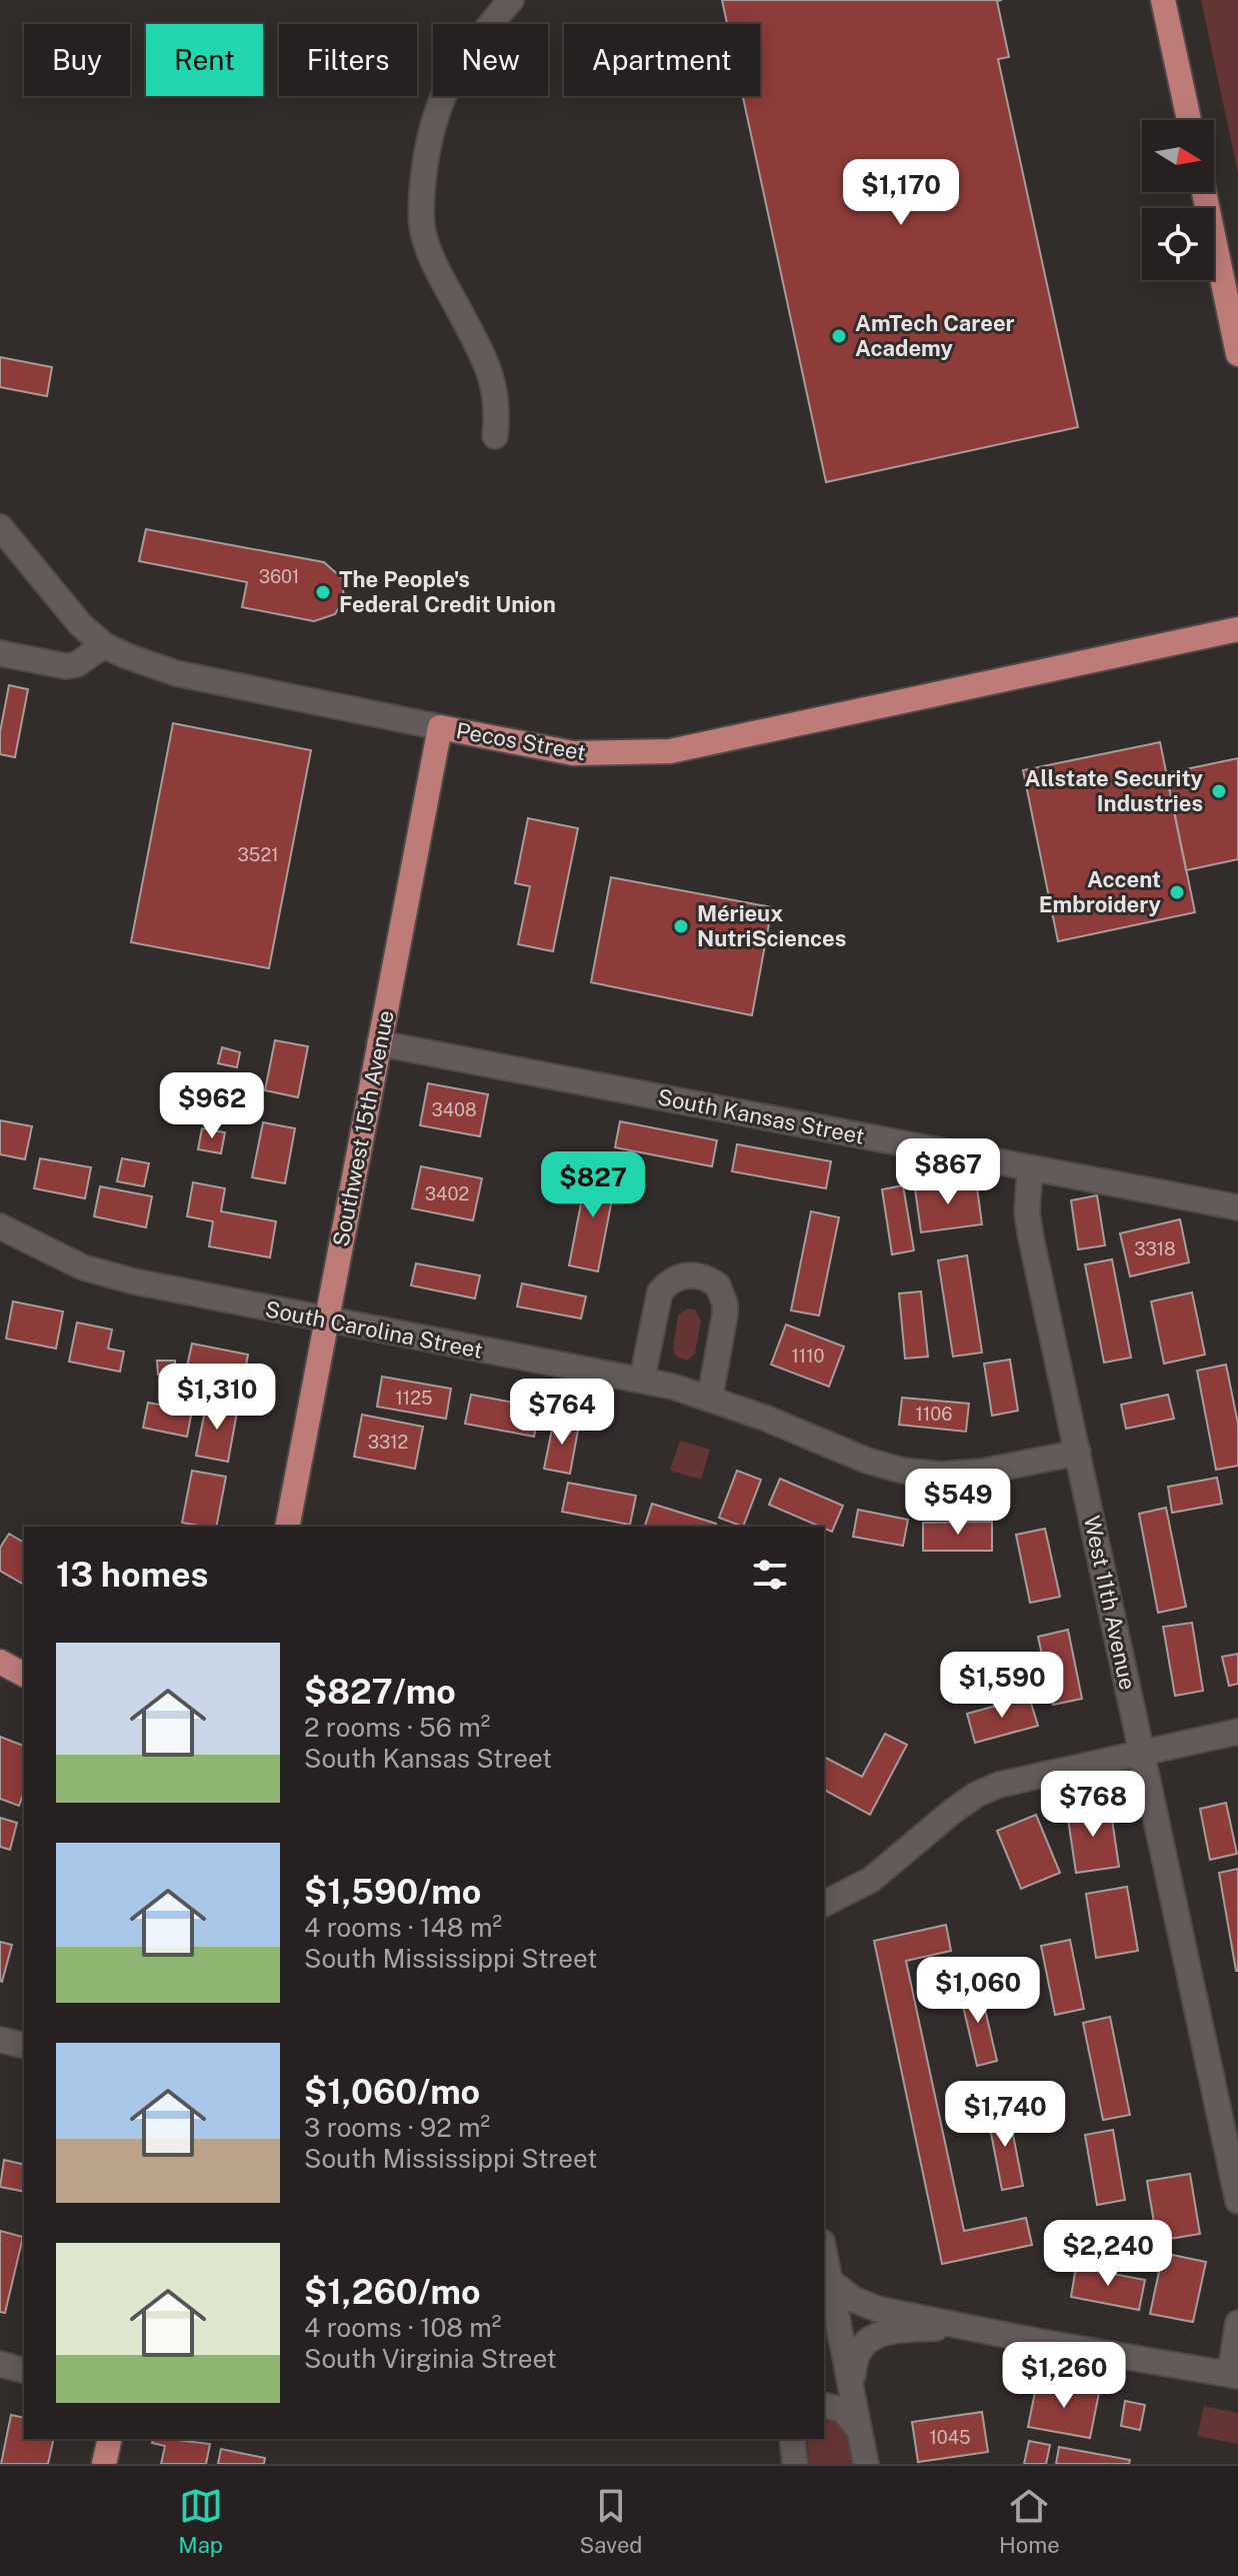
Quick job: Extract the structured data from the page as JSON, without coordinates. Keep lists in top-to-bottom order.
{
  "streets": {
    "main road": ["Pecos Street", "Southwest 15th Avenue"],
    "street": ["South Kansas Street", "South Carolina Street", "West 11th Avenue"]
  },
  "crossings": [
    ["Pecos Street", "Southwest 15th Avenue"],
    ["South Kansas Street", "Southwest 15th Avenue"],
    ["South Kansas Street", "West 11th Avenue"],
    ["Southwest 15th Avenue", "South Carolina Street"],
    ["South Carolina Street", "West 11th Avenue"]
  ],
  "places": [
    "AmTech Career Academy",
    "The People's Federal Credit Union",
    "Allstate Security Industries",
    "Accent Embroidery",
    "Mérieux NutriSciences"
  ],
  "house_numbers": [
    "3601",
    "3521",
    "3408",
    "3402",
    "3318",
    "1110",
    "1125",
    "1106",
    "3312",
    "1045"
  ],
  "north": "right",
  "page": {
    "chip": [
      "Buy",
      "Rent",
      "Filters",
      "New",
      "Apartment"
    ],
    "price": [
      "$1,170",
      "$962",
      "$867",
      "$827",
      "$1,310",
      "$764",
      "$549",
      "$1,590",
      "$768",
      "$1,060",
      "$1,740",
      "$2,240",
      "$1,260"
    ],
    "heading": "13 homes",
    "list": [
      {
        "name": "$827/mo",
        "note": "2 rooms · 56 m² · South Kansas Street"
      },
      {
        "name": "$1,590/mo",
        "note": "4 rooms · 148 m² · South Mississippi Street"
      },
      {
        "name": "$1,060/mo",
        "note": "3 rooms · 92 m² · South Mississippi Street"
      },
      {
        "name": "$1,260/mo",
        "note": "4 rooms · 108 m² · South Virginia Street"
      }
    ],
    "tabs": ["Map", "Saved", "Home"]
  }
}
